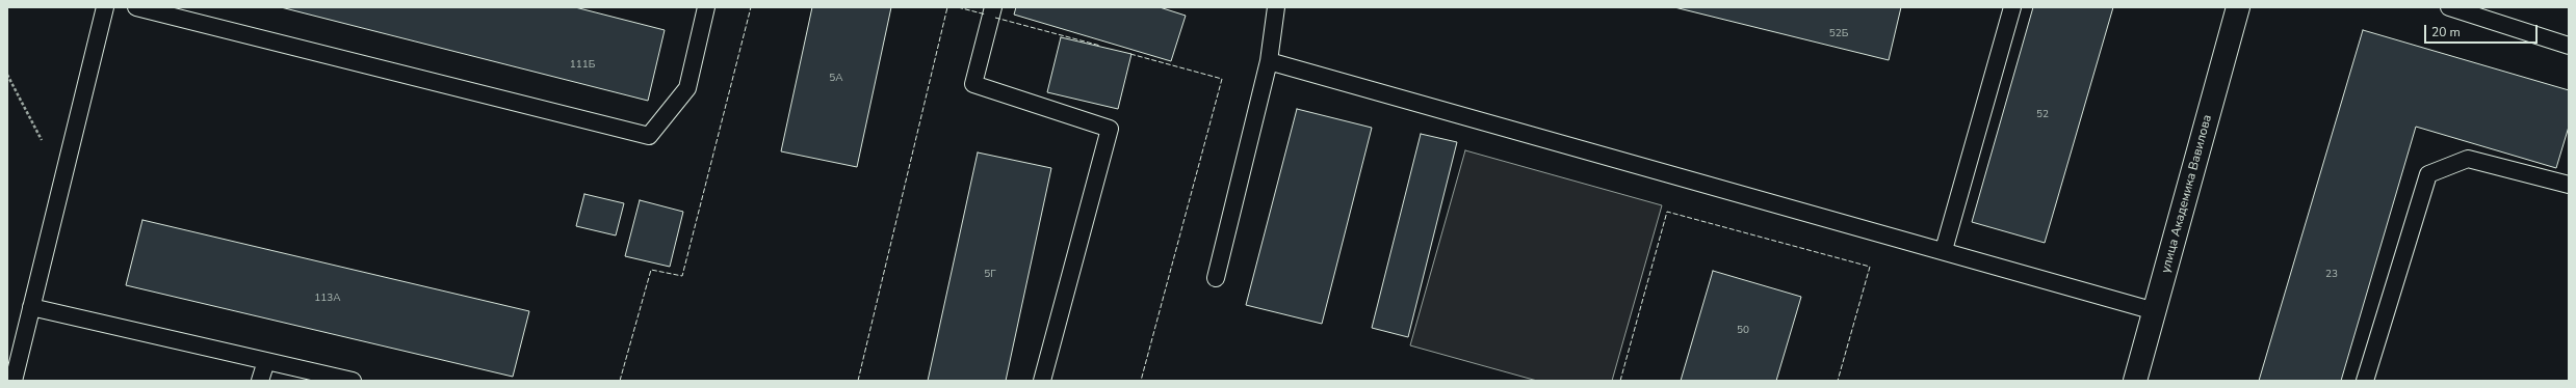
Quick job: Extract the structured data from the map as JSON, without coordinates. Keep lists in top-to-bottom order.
{
  "streets": {
    "street": ["улица Академика Вавилова"]
  },
  "house_numbers": [
    "52Б",
    "111Б",
    "5А",
    "52",
    "5Г",
    "23",
    "113А",
    "50"
  ],
  "scale_bar": "20 m"
}
